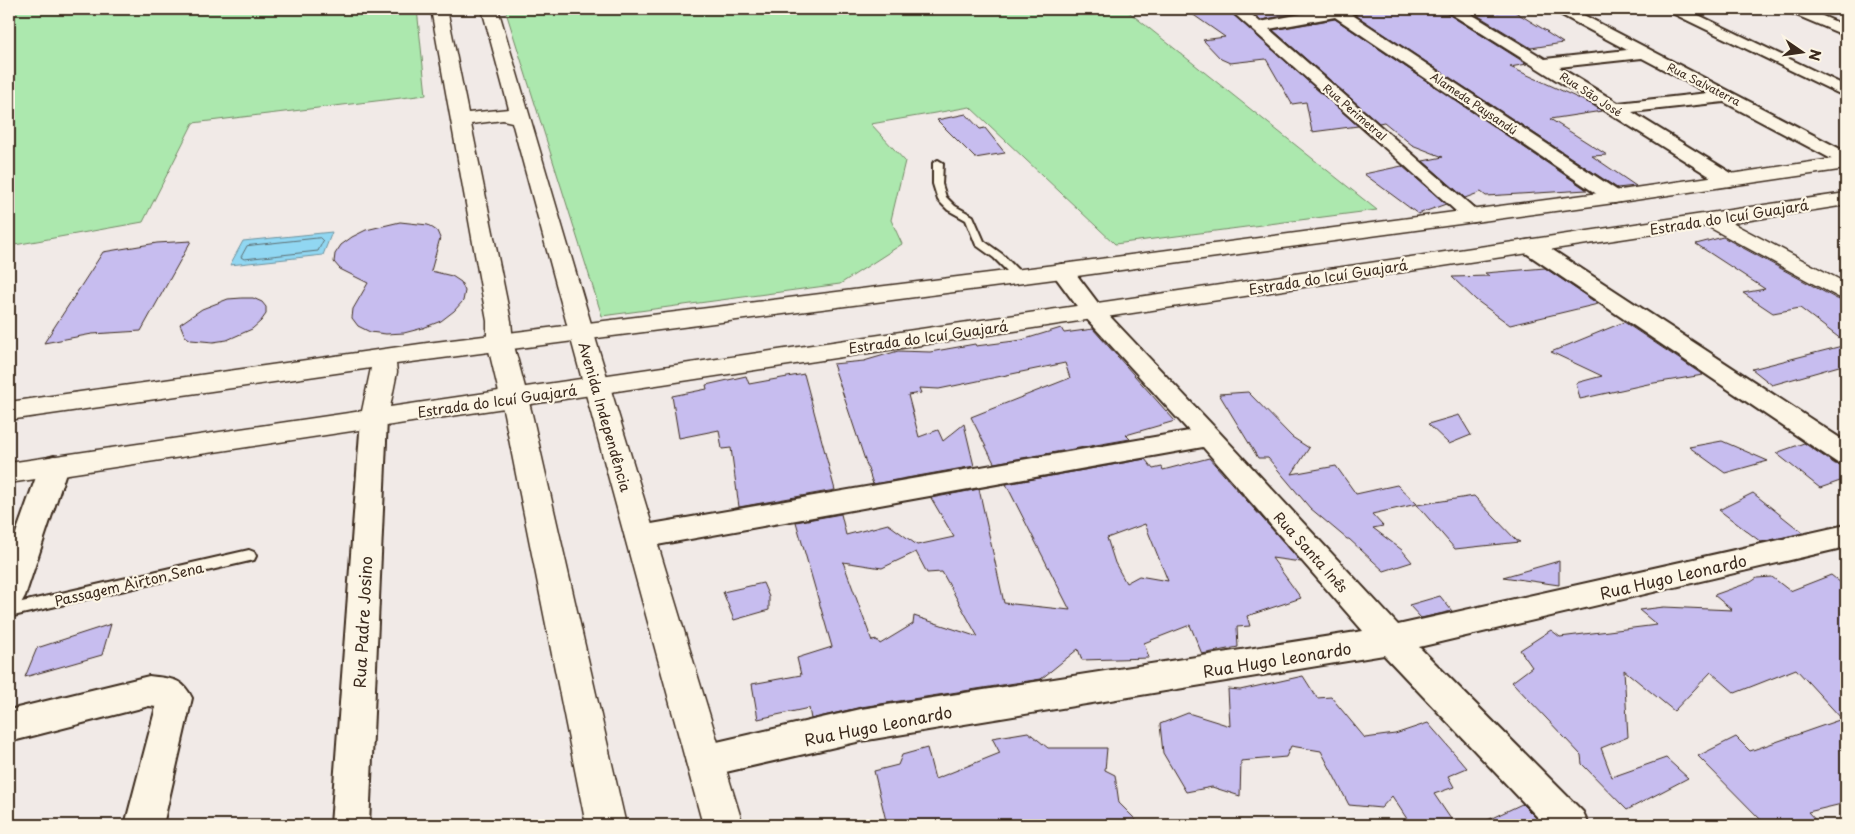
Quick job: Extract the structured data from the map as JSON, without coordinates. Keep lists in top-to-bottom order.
{
  "streets": {
    "main road": ["Estrada do Icuí Guajará", "Avenida Independência"],
    "street": [
      "Rua Salvaterra",
      "Rua São José",
      "Alameda Paysandú",
      "Rua Perimetral",
      "Rua Santa Inês",
      "Rua Hugo Leonardo",
      "Rua Padre Josino"
    ],
    "lane": ["Passagem Airton Sena"]
  },
  "crossings": [
    ["Estrada do Icuí Guajará", "Avenida Independência"],
    ["Estrada do Icuí Guajará", "Rua Santa Inês"],
    ["Estrada do Icuí Guajará", "Rua Padre Josino"],
    ["Avenida Independência", "Rua Hugo Leonardo"],
    ["Rua Santa Inês", "Rua Hugo Leonardo"]
  ],
  "north": "right"
}
